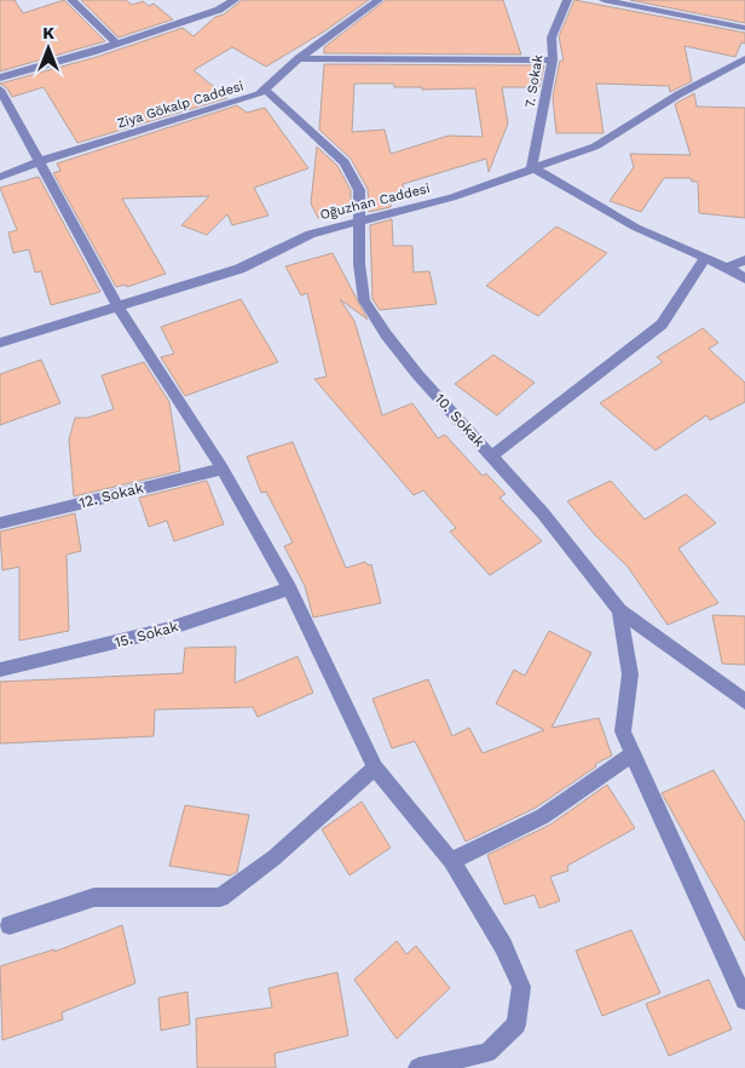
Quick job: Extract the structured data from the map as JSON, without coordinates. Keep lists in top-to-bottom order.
{
  "streets": {
    "street": [
      "7. Sokak",
      "Ziya Gökalp Caddesi",
      "Oğuzhan Caddesi",
      "10. Sokak",
      "12. Sokak",
      "15. Sokak"
    ]
  },
  "crossings": [
    ["7. Sokak", "Oğuzhan Caddesi"],
    ["Ziya Gökalp Caddesi", "10. Sokak"],
    ["Oğuzhan Caddesi", "10. Sokak"]
  ],
  "north": "top"
}
